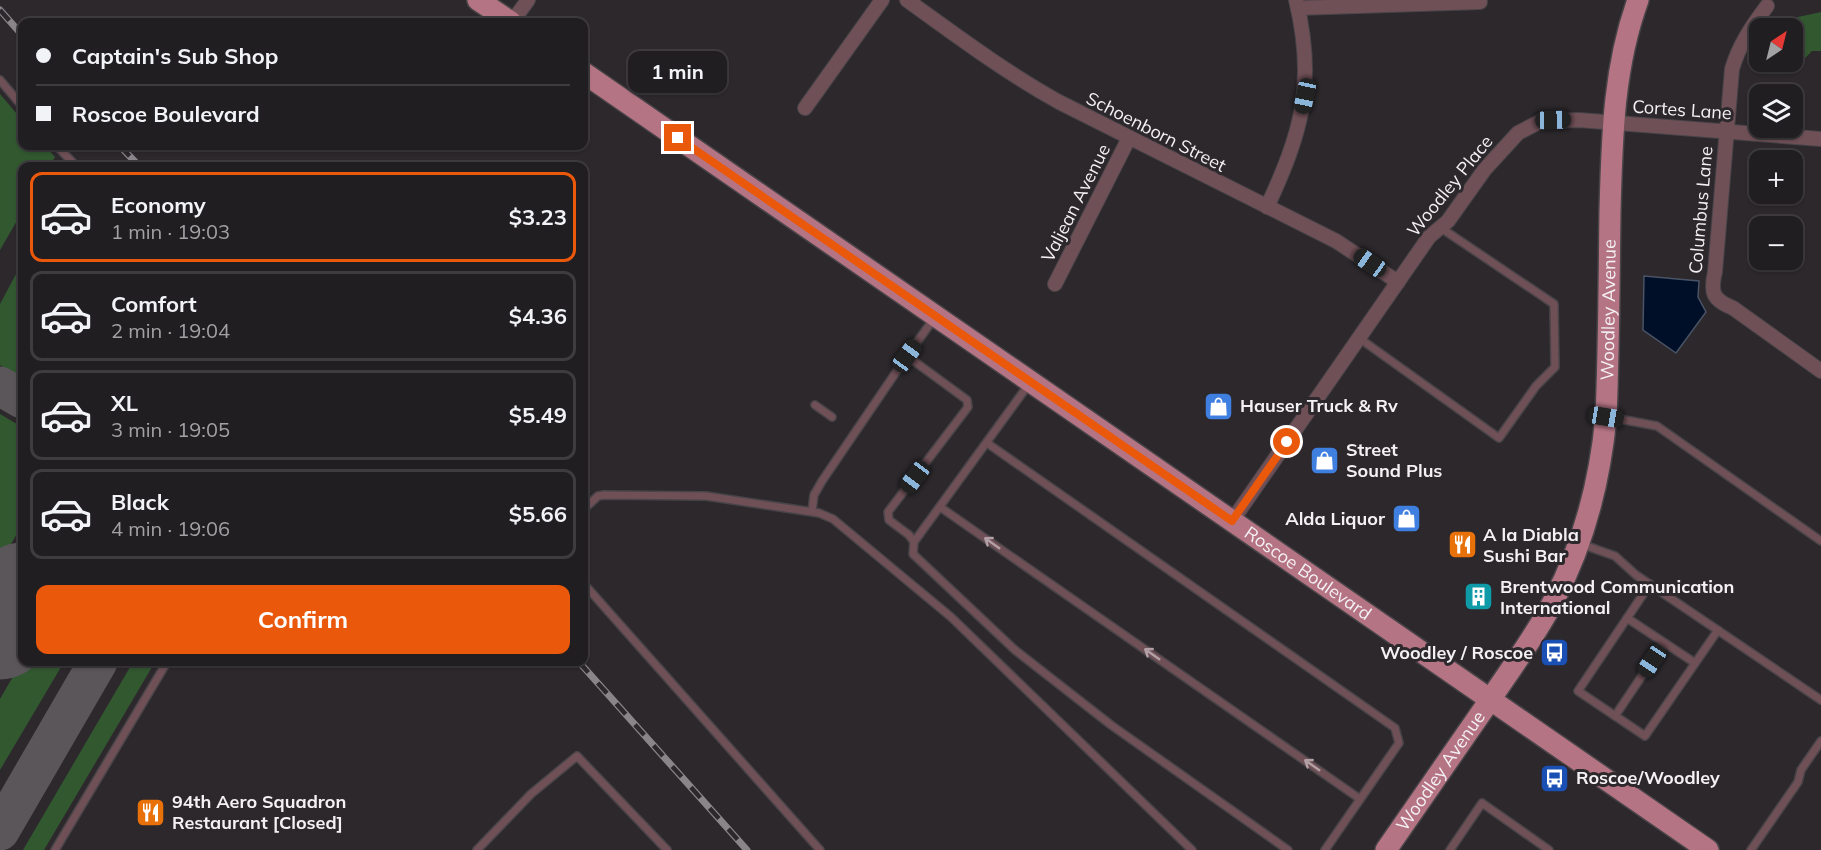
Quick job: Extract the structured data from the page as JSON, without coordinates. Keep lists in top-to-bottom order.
{
  "streets": {
    "main road": ["Woodley Avenue", "Roscoe Boulevard"],
    "street": [
      "Cortes Lane",
      "Schoenborn Street",
      "Woodley Place",
      "Valjean Avenue",
      "Columbus Lane"
    ]
  },
  "crossings": [
    ["Cortes Lane", "Woodley Place"],
    ["Cortes Lane", "Columbus Lane"],
    ["Cortes Lane", "Woodley Avenue"],
    ["Schoenborn Street", "Woodley Place"],
    ["Schoenborn Street", "Valjean Avenue"],
    ["Woodley Place", "Woodley Avenue"],
    ["Woodley Place", "Roscoe Boulevard"],
    ["Woodley Avenue", "Roscoe Boulevard"]
  ],
  "places": {
    "shop": ["Hauser Truck & Rv", "Street Sound Plus", "Alda Liquor"],
    "restaurant": ["A la Diabla Sushi Bar", "94th Aero Squadron Restaurant [Closed]"],
    "building": ["Brentwood Communication International"],
    "bus stop": ["Woodley / Roscoe", "Roscoe/Woodley"]
  },
  "north": "top right",
  "page": {
    "map_buttons": ["+", "−"],
    "banner": ["Captain's Sub Shop", "Roscoe Boulevard"],
    "bubble": "1 min",
    "list": [
      {
        "name": "Economy",
        "note": "1 min · 19:03",
        "value": "$3.23"
      },
      {
        "name": "Comfort",
        "note": "2 min · 19:04",
        "value": "$4.36"
      },
      {
        "name": "XL",
        "note": "3 min · 19:05",
        "value": "$5.49"
      },
      {
        "name": "Black",
        "note": "4 min · 19:06",
        "value": "$5.66"
      }
    ],
    "buttons": "Confirm"
  }
}
